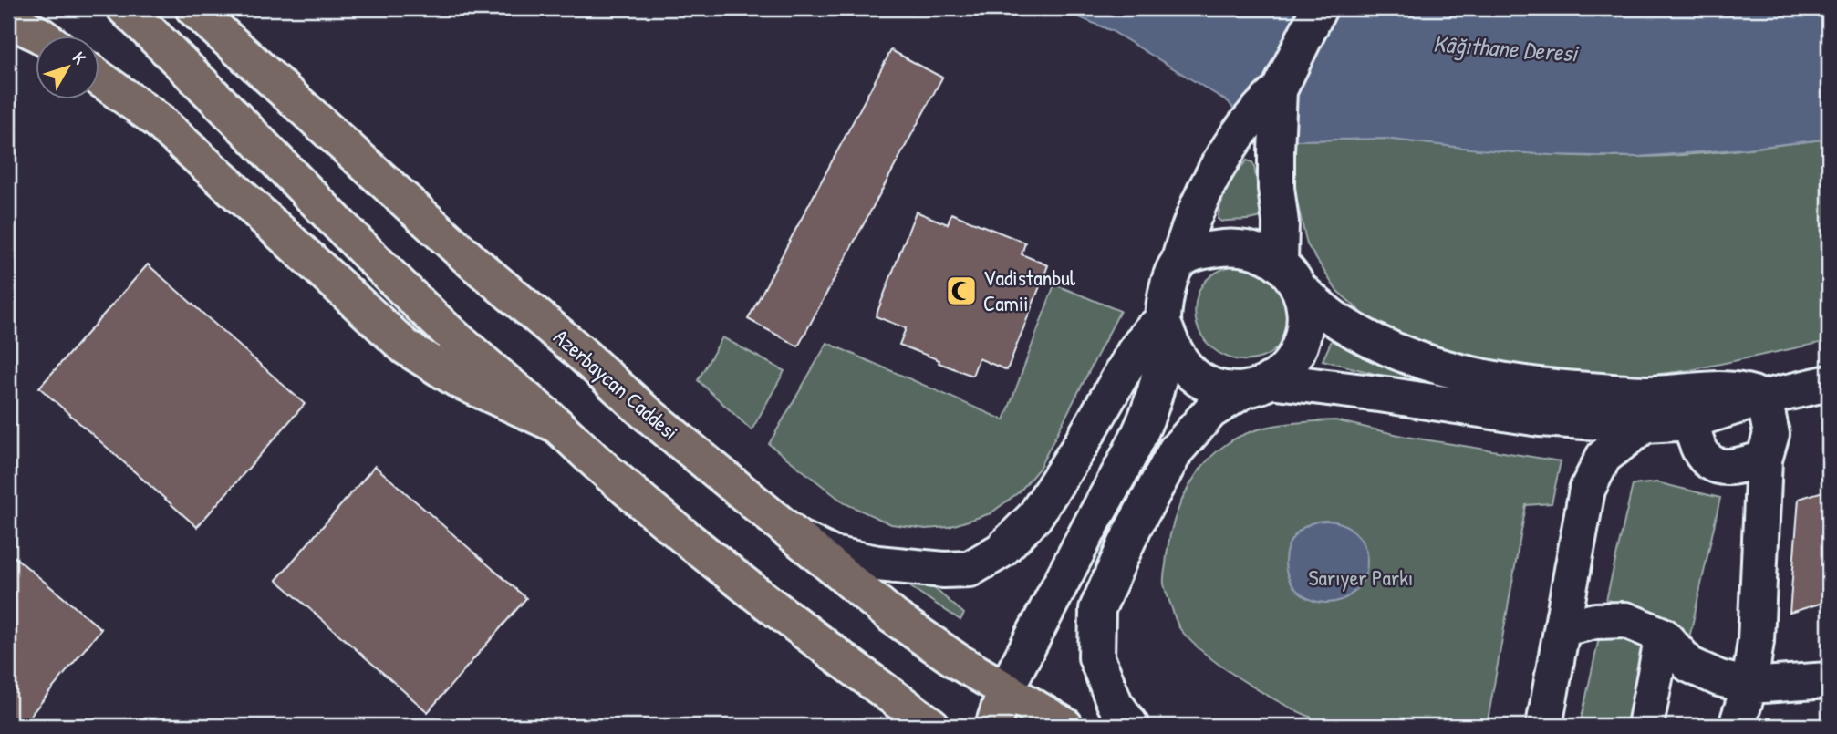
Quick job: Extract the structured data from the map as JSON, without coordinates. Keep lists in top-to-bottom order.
{
  "streets": {
    "main road": ["Azerbaycan Caddesi"]
  },
  "water": ["Kâğıthane Deresi"],
  "parks": ["Sarıyer Parkı"],
  "places": {
    "mosque": ["Vadistanbul Camii"]
  },
  "north": "top right"
}
